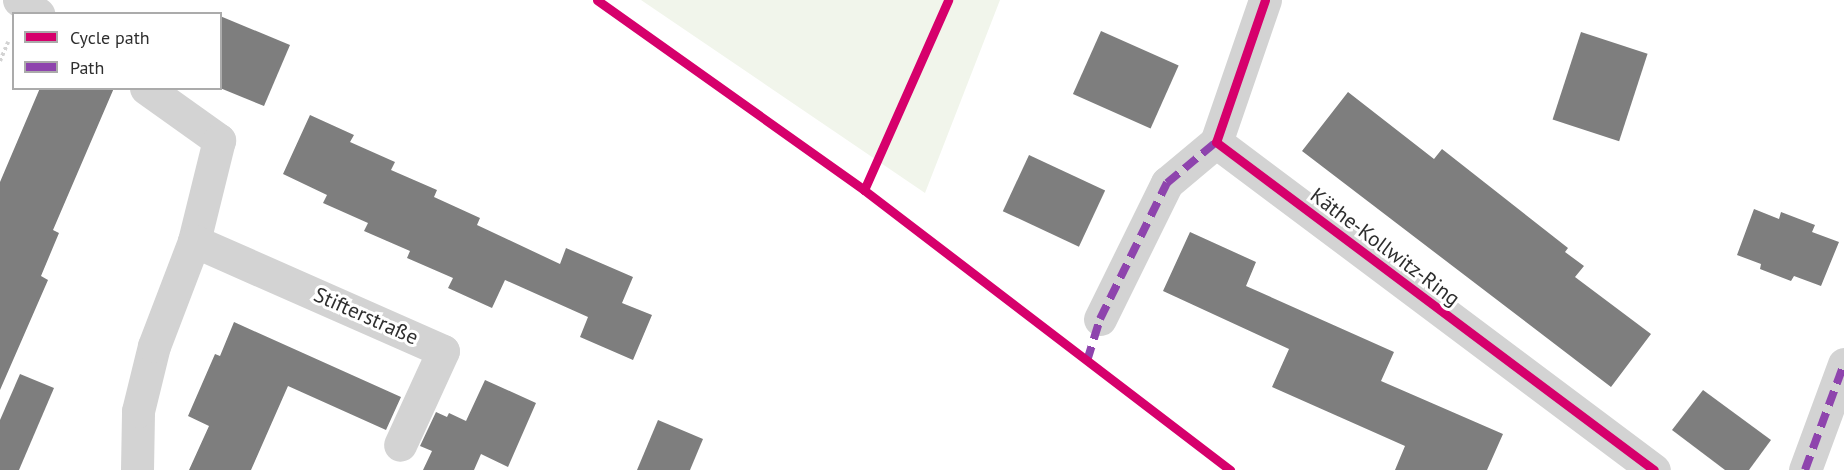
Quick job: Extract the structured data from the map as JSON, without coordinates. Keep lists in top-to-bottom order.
{
  "streets": {
    "street": ["Käthe-Kollwitz-Ring", "Stifterstraße"]
  },
  "legend": ["Cycle path", "Path"]
}
